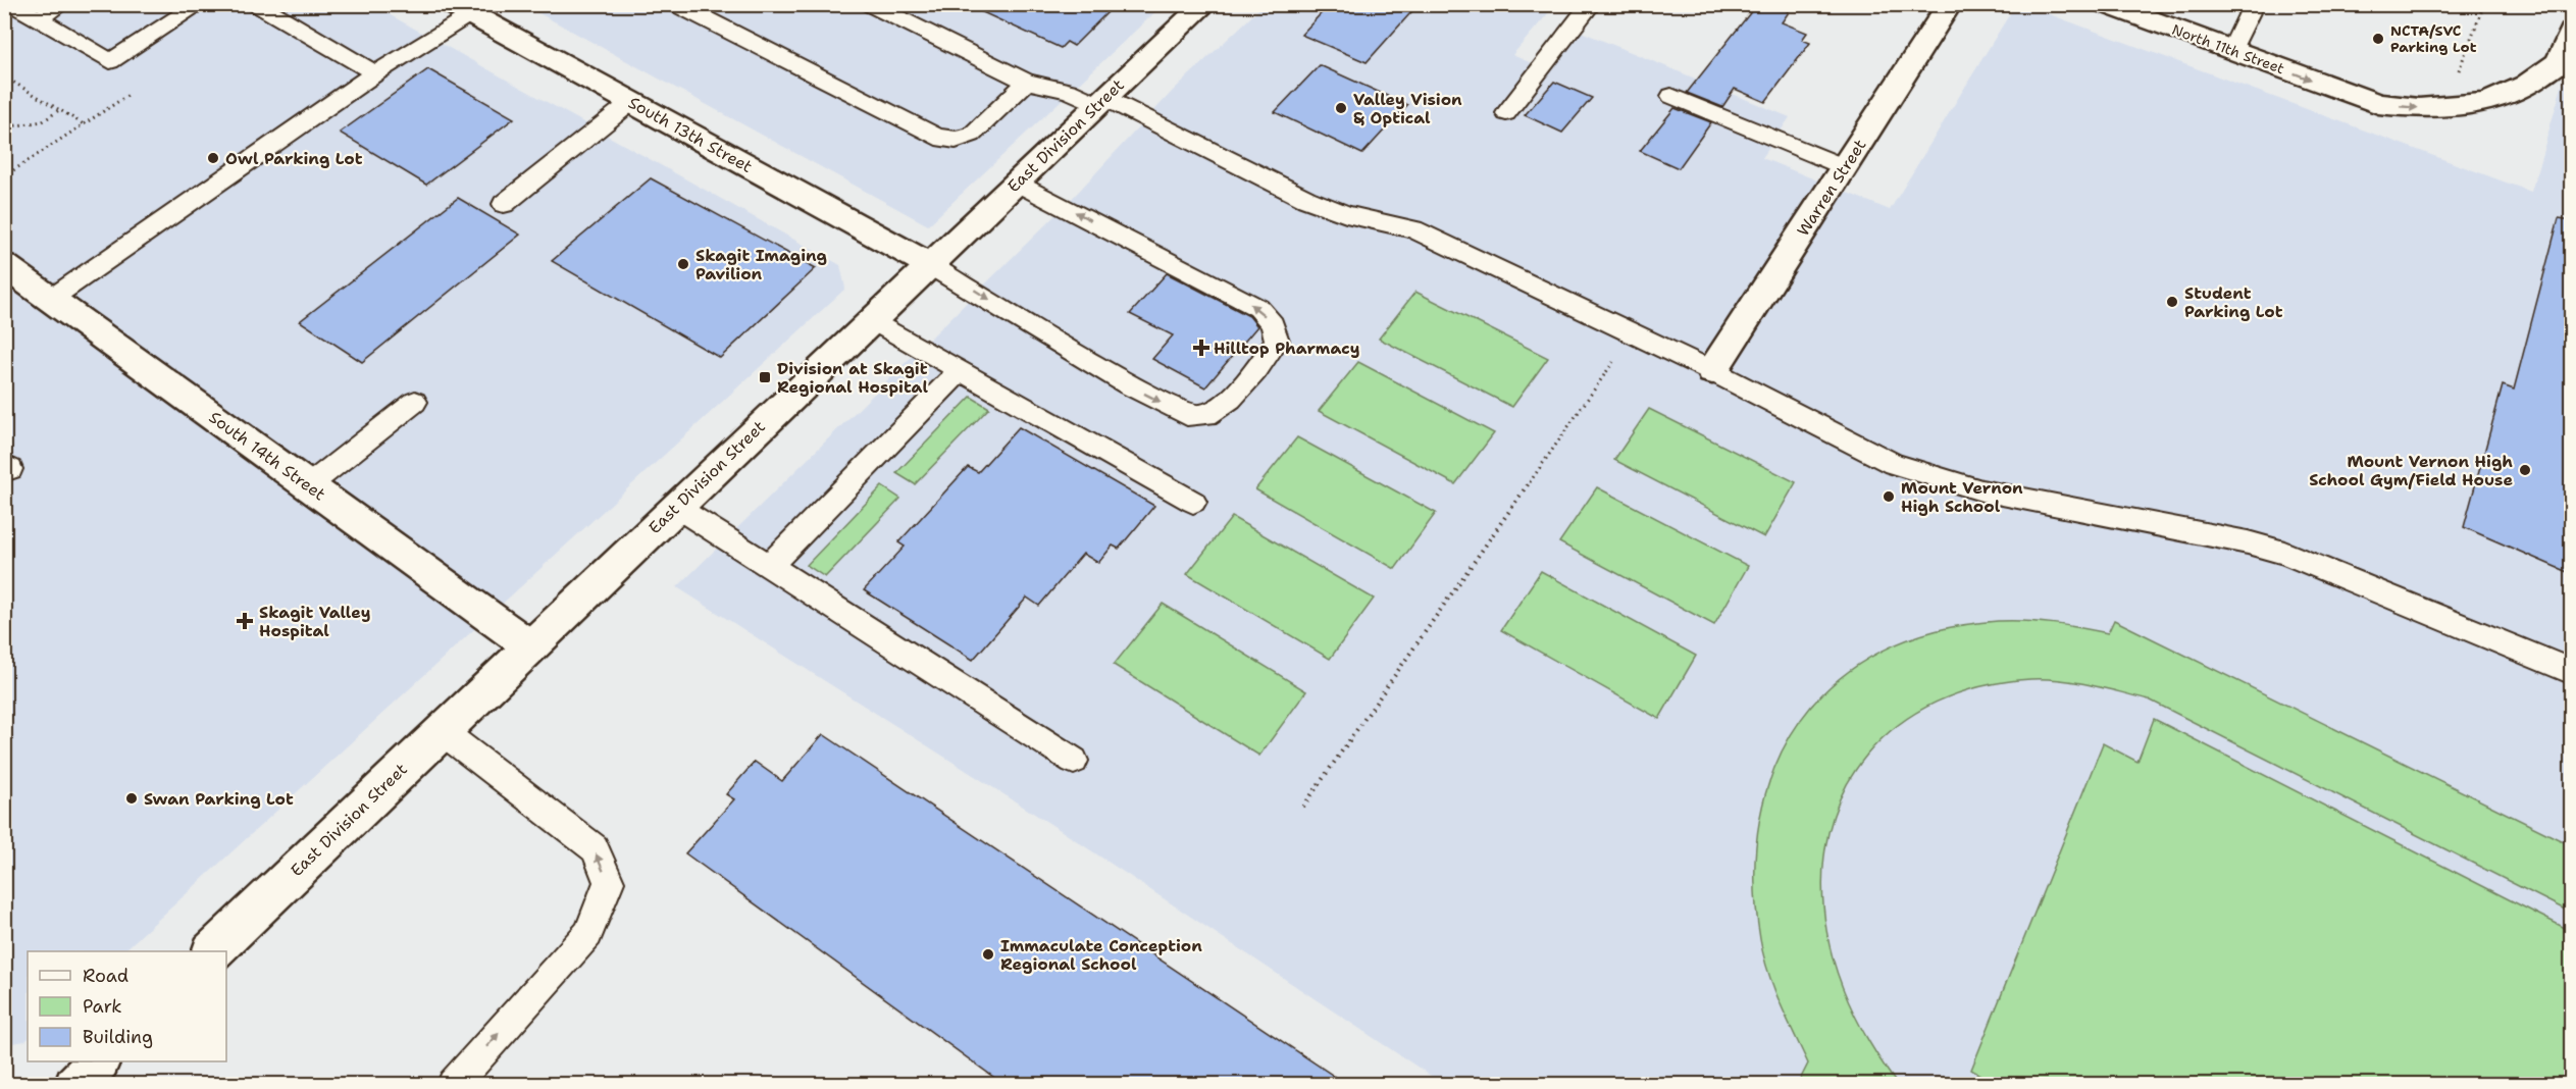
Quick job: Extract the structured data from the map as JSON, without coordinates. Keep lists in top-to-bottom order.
{
  "streets": {
    "street": [
      "North 11th Street",
      "South 13th Street",
      "East Division Street",
      "Warren Street",
      "South 14th Street"
    ]
  },
  "crossings": [
    ["South 13th Street", "East Division Street"],
    ["East Division Street", "South 14th Street"]
  ],
  "one_way": ["North 11th Street"],
  "places": {
    "other": [
      "NCTA/SVC Parking Lot",
      "Valley Vision & Optical",
      "Owl Parking Lot",
      "Skagit Imaging Pavilion",
      "Student Parking Lot",
      "Mount Vernon High School Gym/Field House",
      "Mount Vernon High School",
      "Swan Parking Lot",
      "Immaculate Conception Regional School"
    ],
    "health": ["Hilltop Pharmacy", "Skagit Valley Hospital"],
    "transit": ["Division at Skagit Regional Hospital"]
  },
  "legend": ["Road", "Park", "Building"]
}
